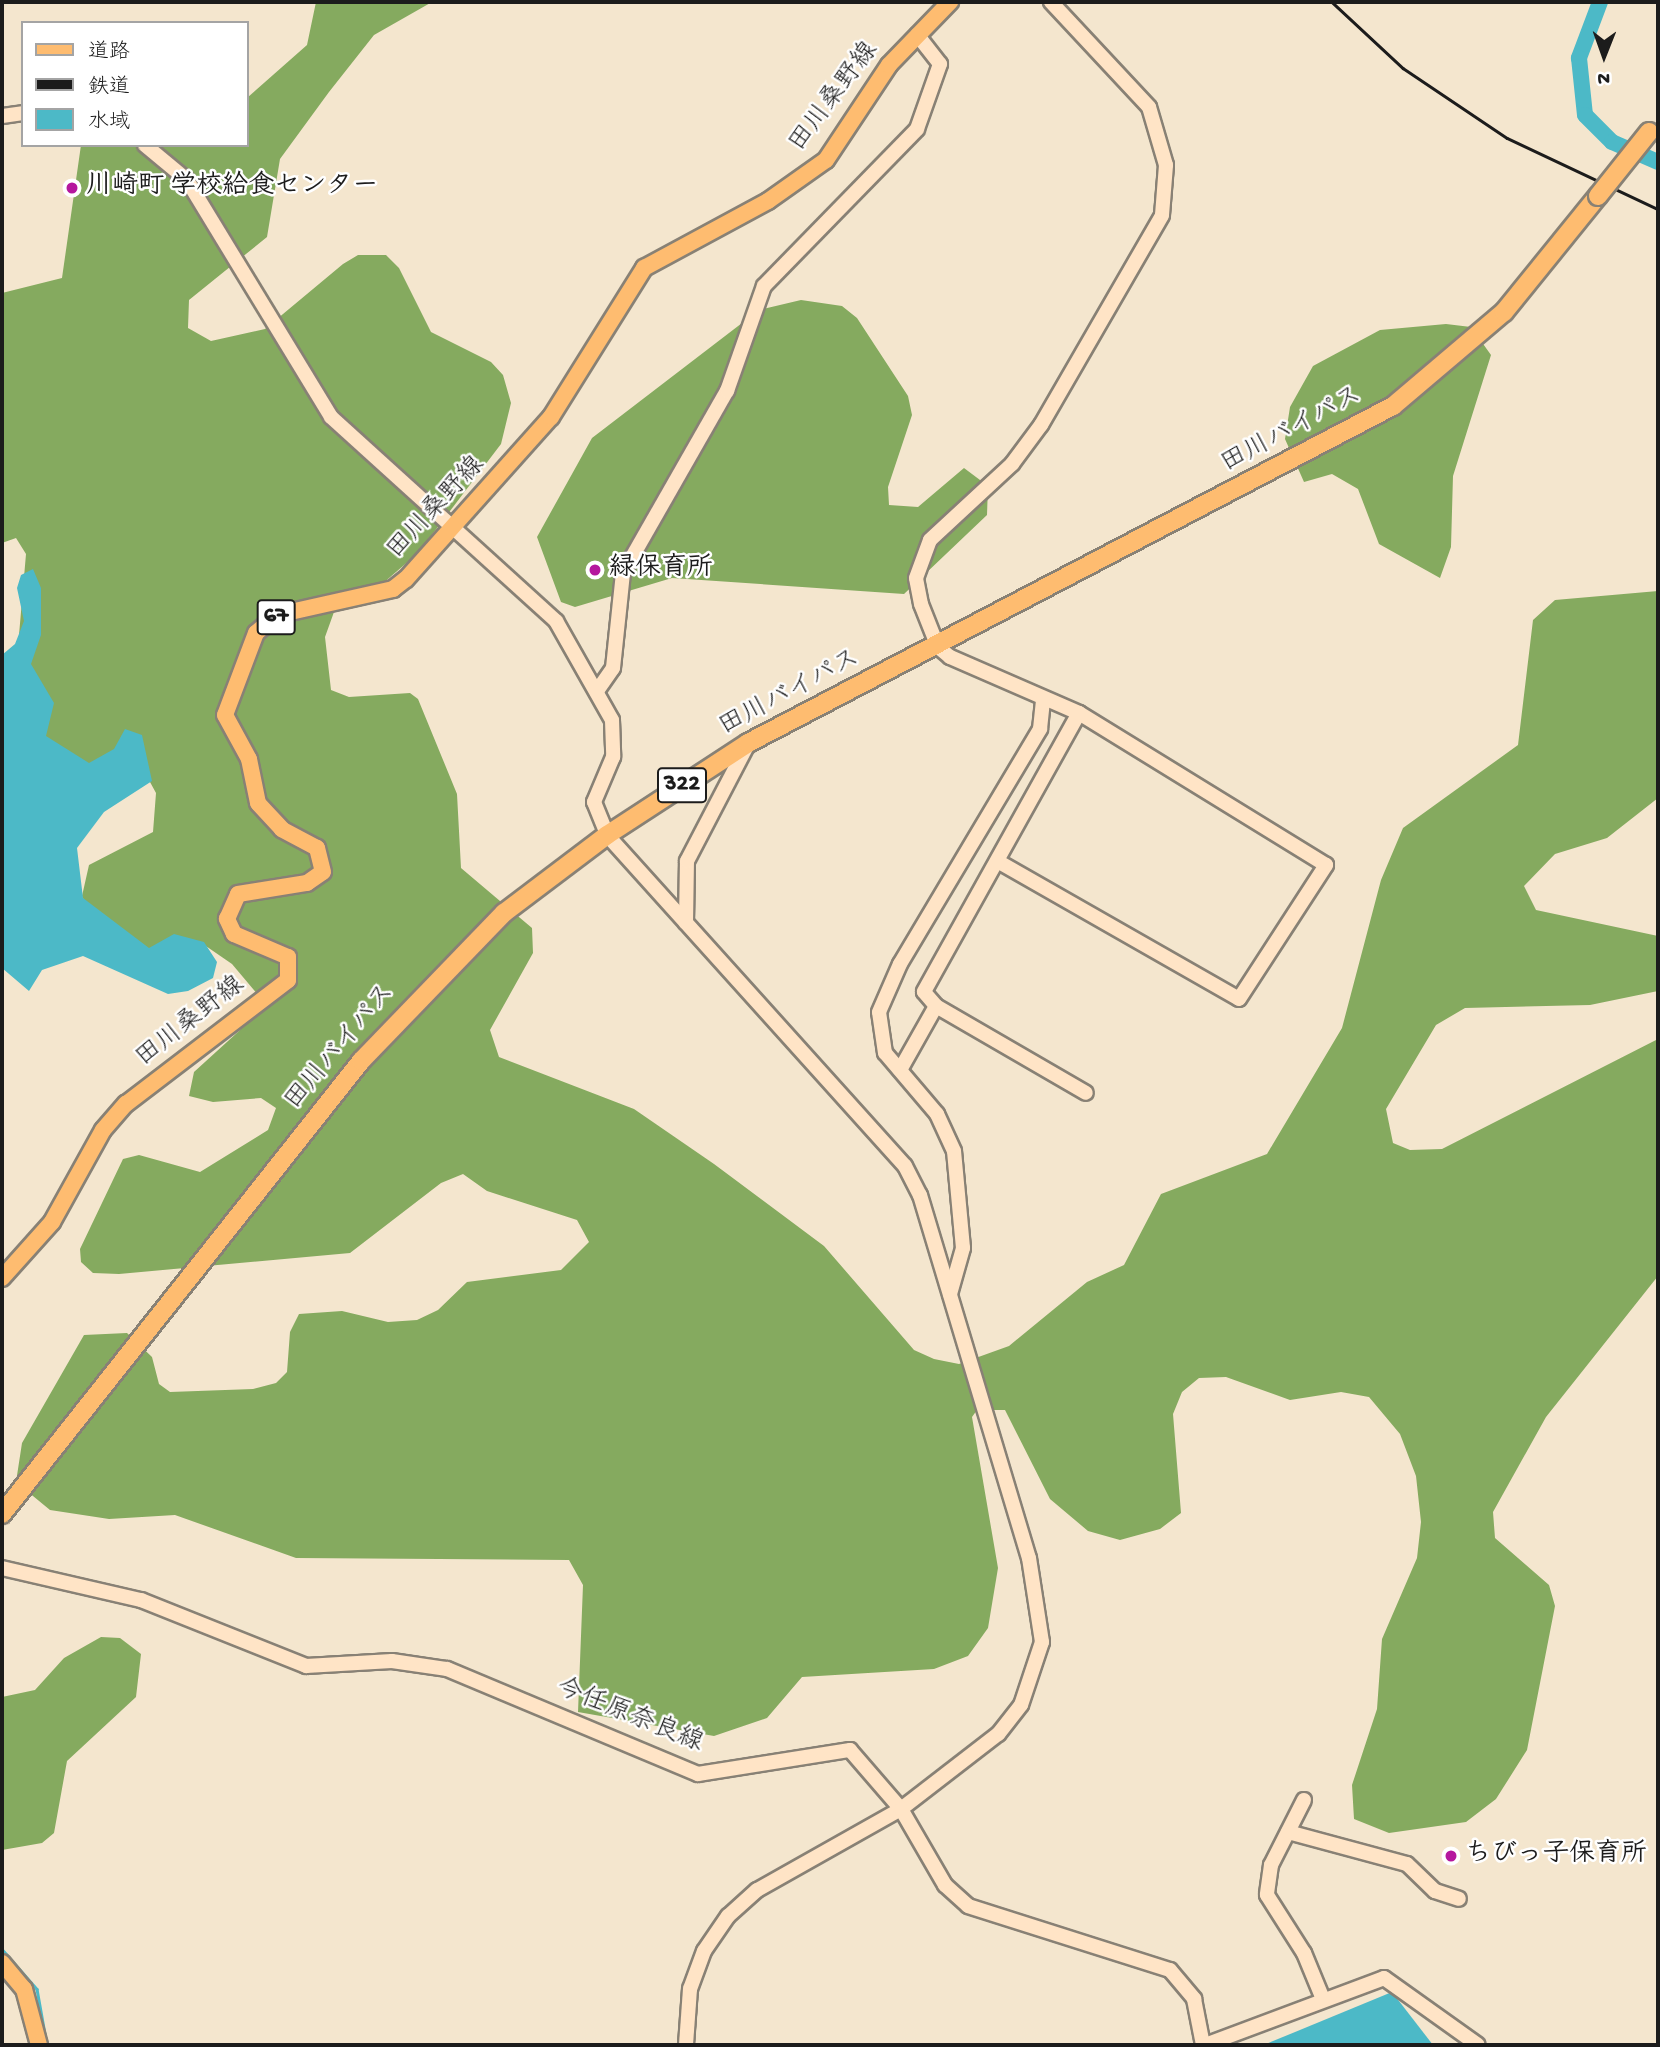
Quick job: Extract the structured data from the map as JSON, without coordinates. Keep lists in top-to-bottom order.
{
  "streets": {
    "highway": ["田川バイパス", "322"],
    "main road": ["田川桑野線", "67"],
    "street": ["今任原奈良線"]
  },
  "places": ["川崎町 学校給食センター", "緑保育所", "ちびっ子保育所"],
  "legend": ["道路", "鉄道", "水域"],
  "north": "bottom"
}
